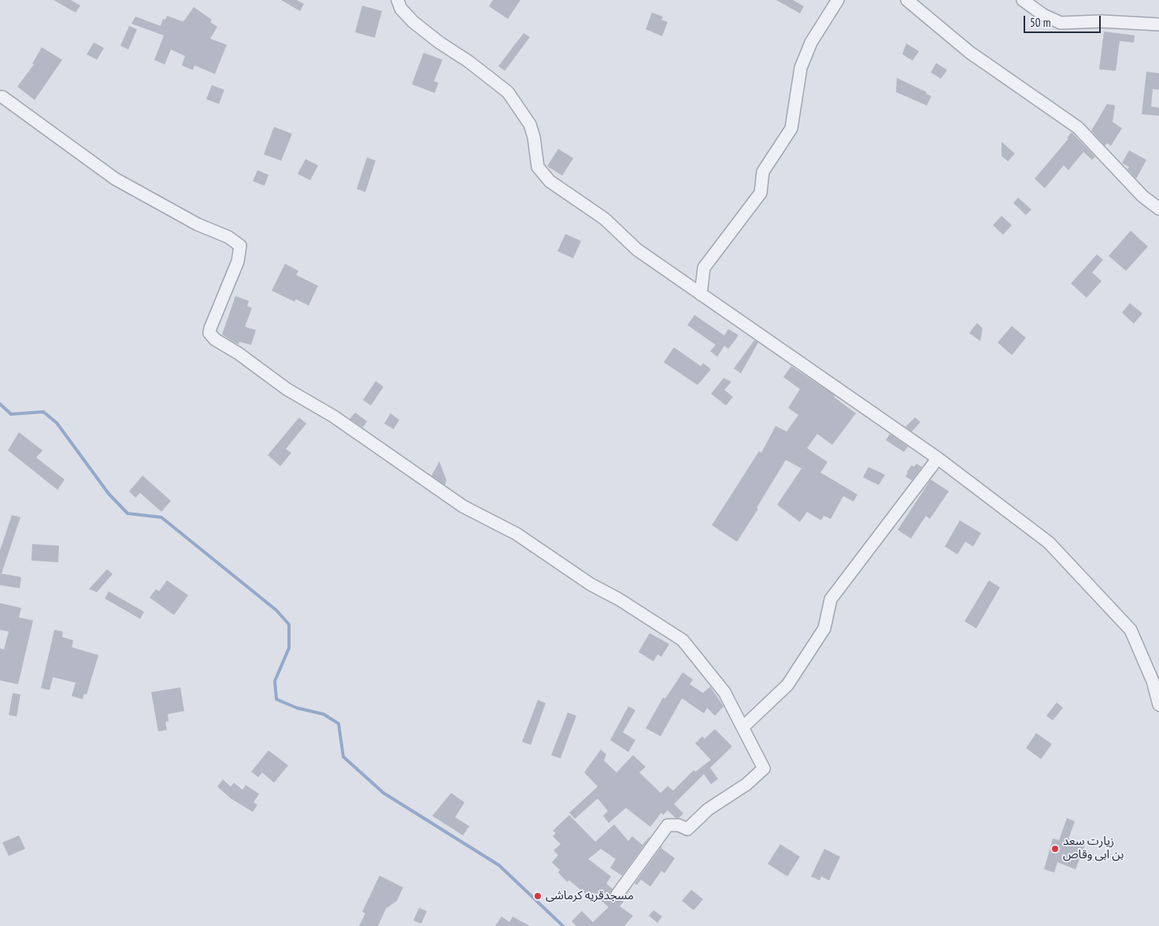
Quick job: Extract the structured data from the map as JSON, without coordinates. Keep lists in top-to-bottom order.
{
  "places": ["زیارت سعد بن ابی وقاص", "مسجدقریه کرماشی"],
  "scale_bar": "50 m"
}
